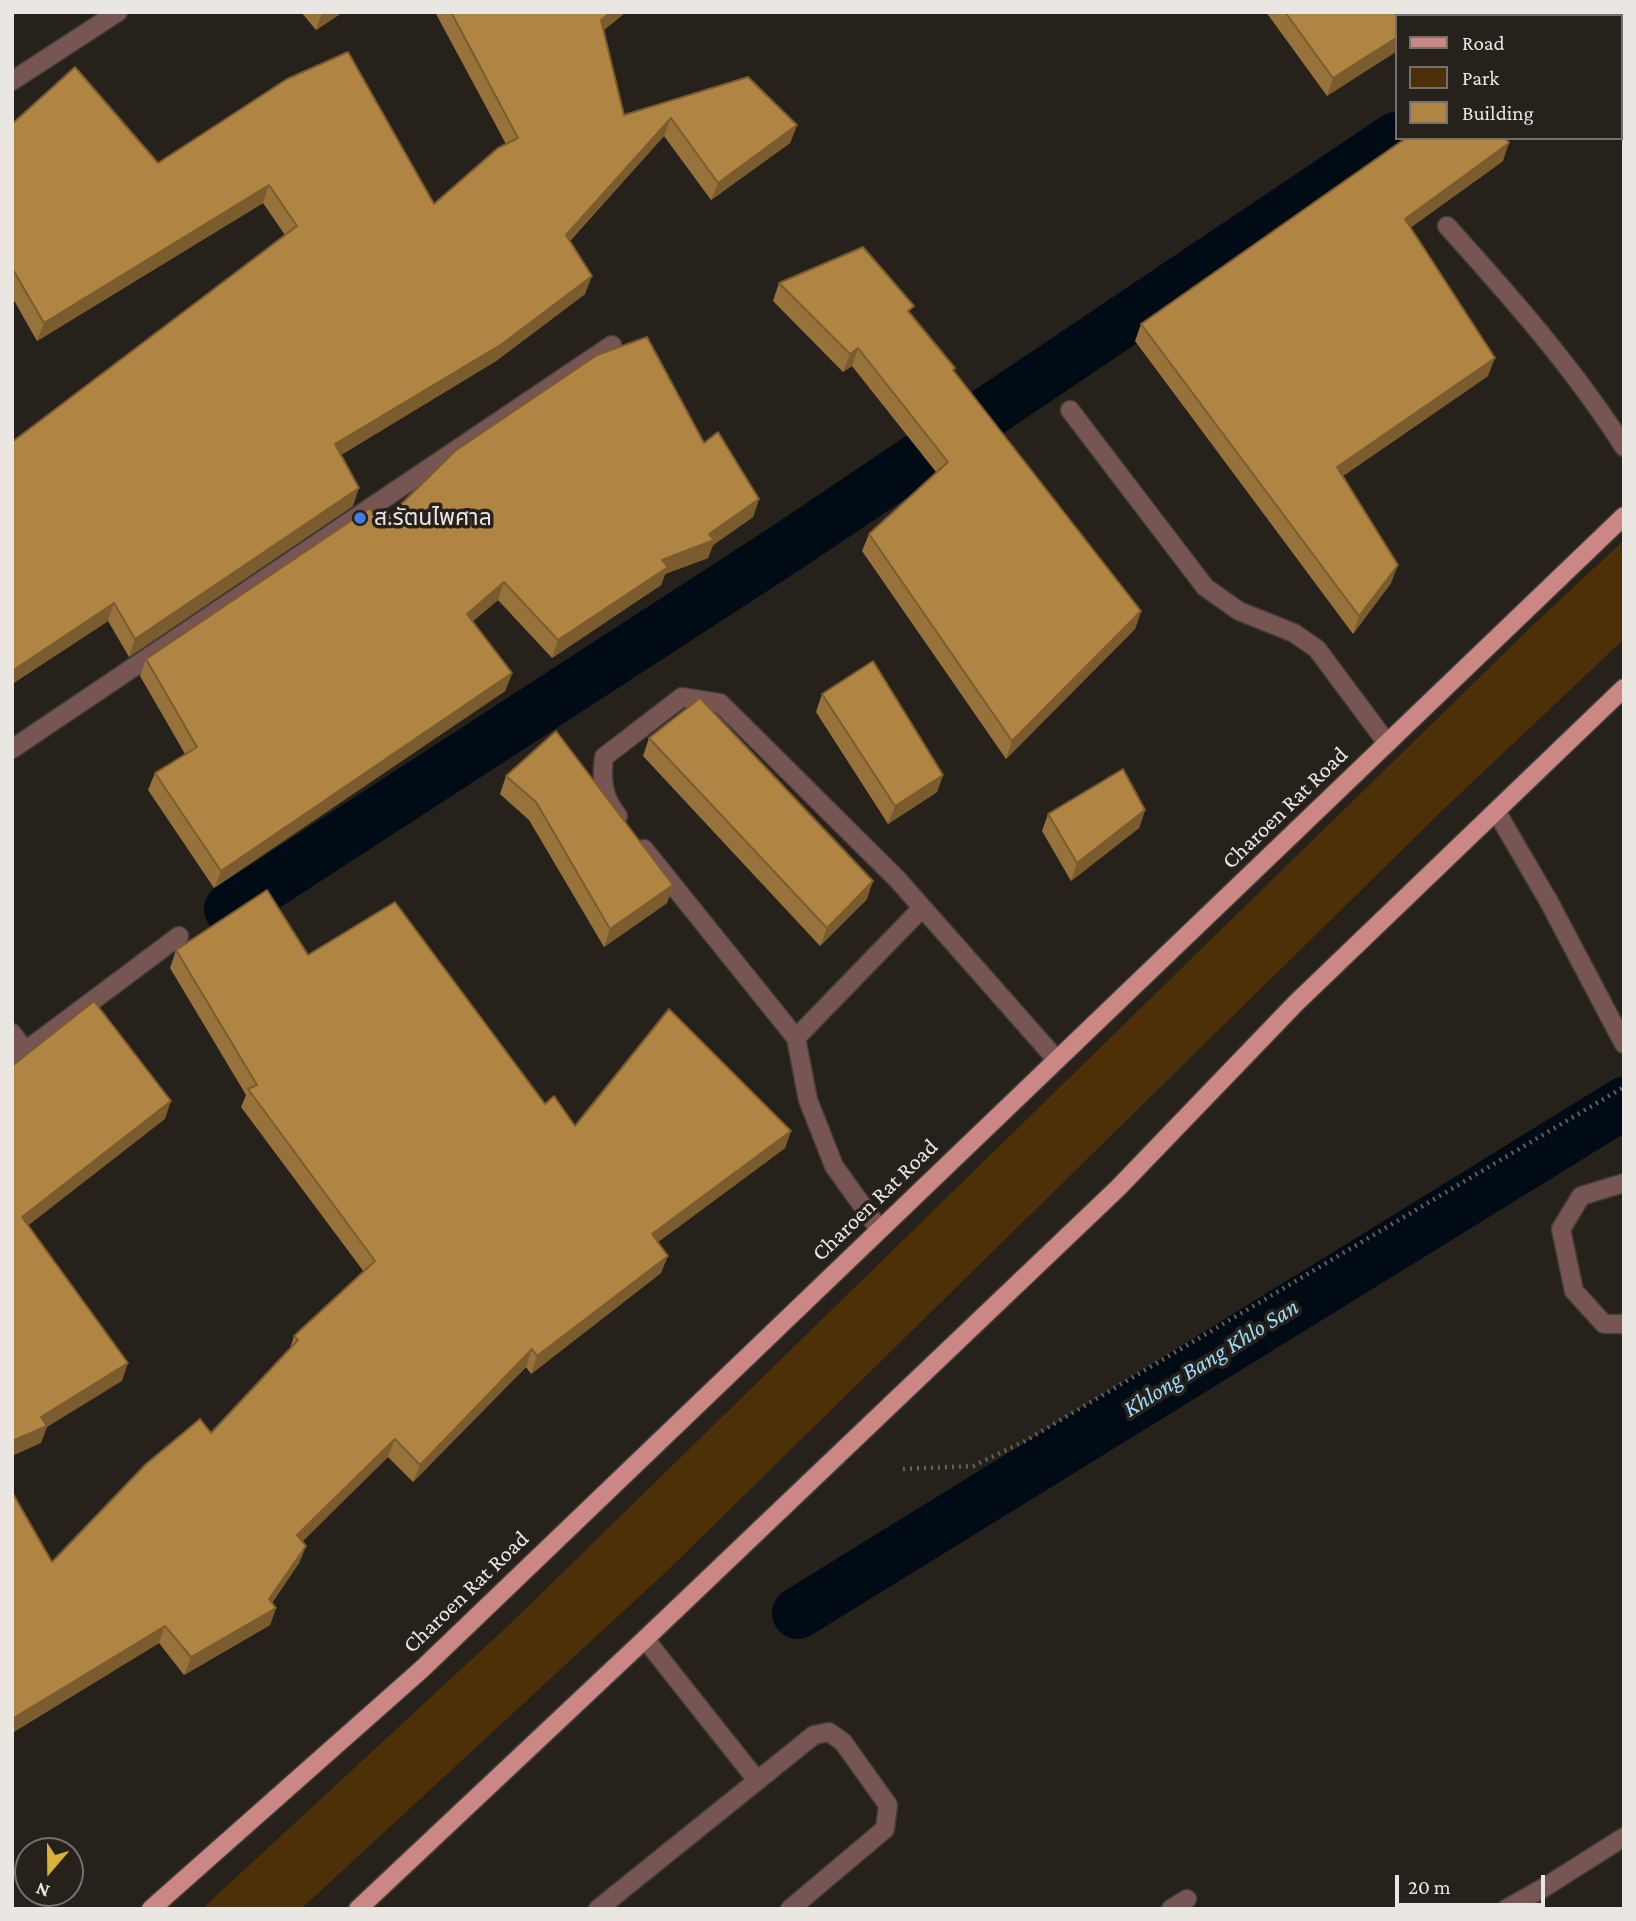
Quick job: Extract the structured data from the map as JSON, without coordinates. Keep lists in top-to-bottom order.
{
  "streets": {
    "main road": ["Charoen Rat Road"]
  },
  "water": ["Khlong Bang Khlo San"],
  "places": ["ส.รัตนไพศาล"],
  "legend": ["Road", "Park", "Building"],
  "scale_bar": "20 m",
  "north": "bottom"
}
